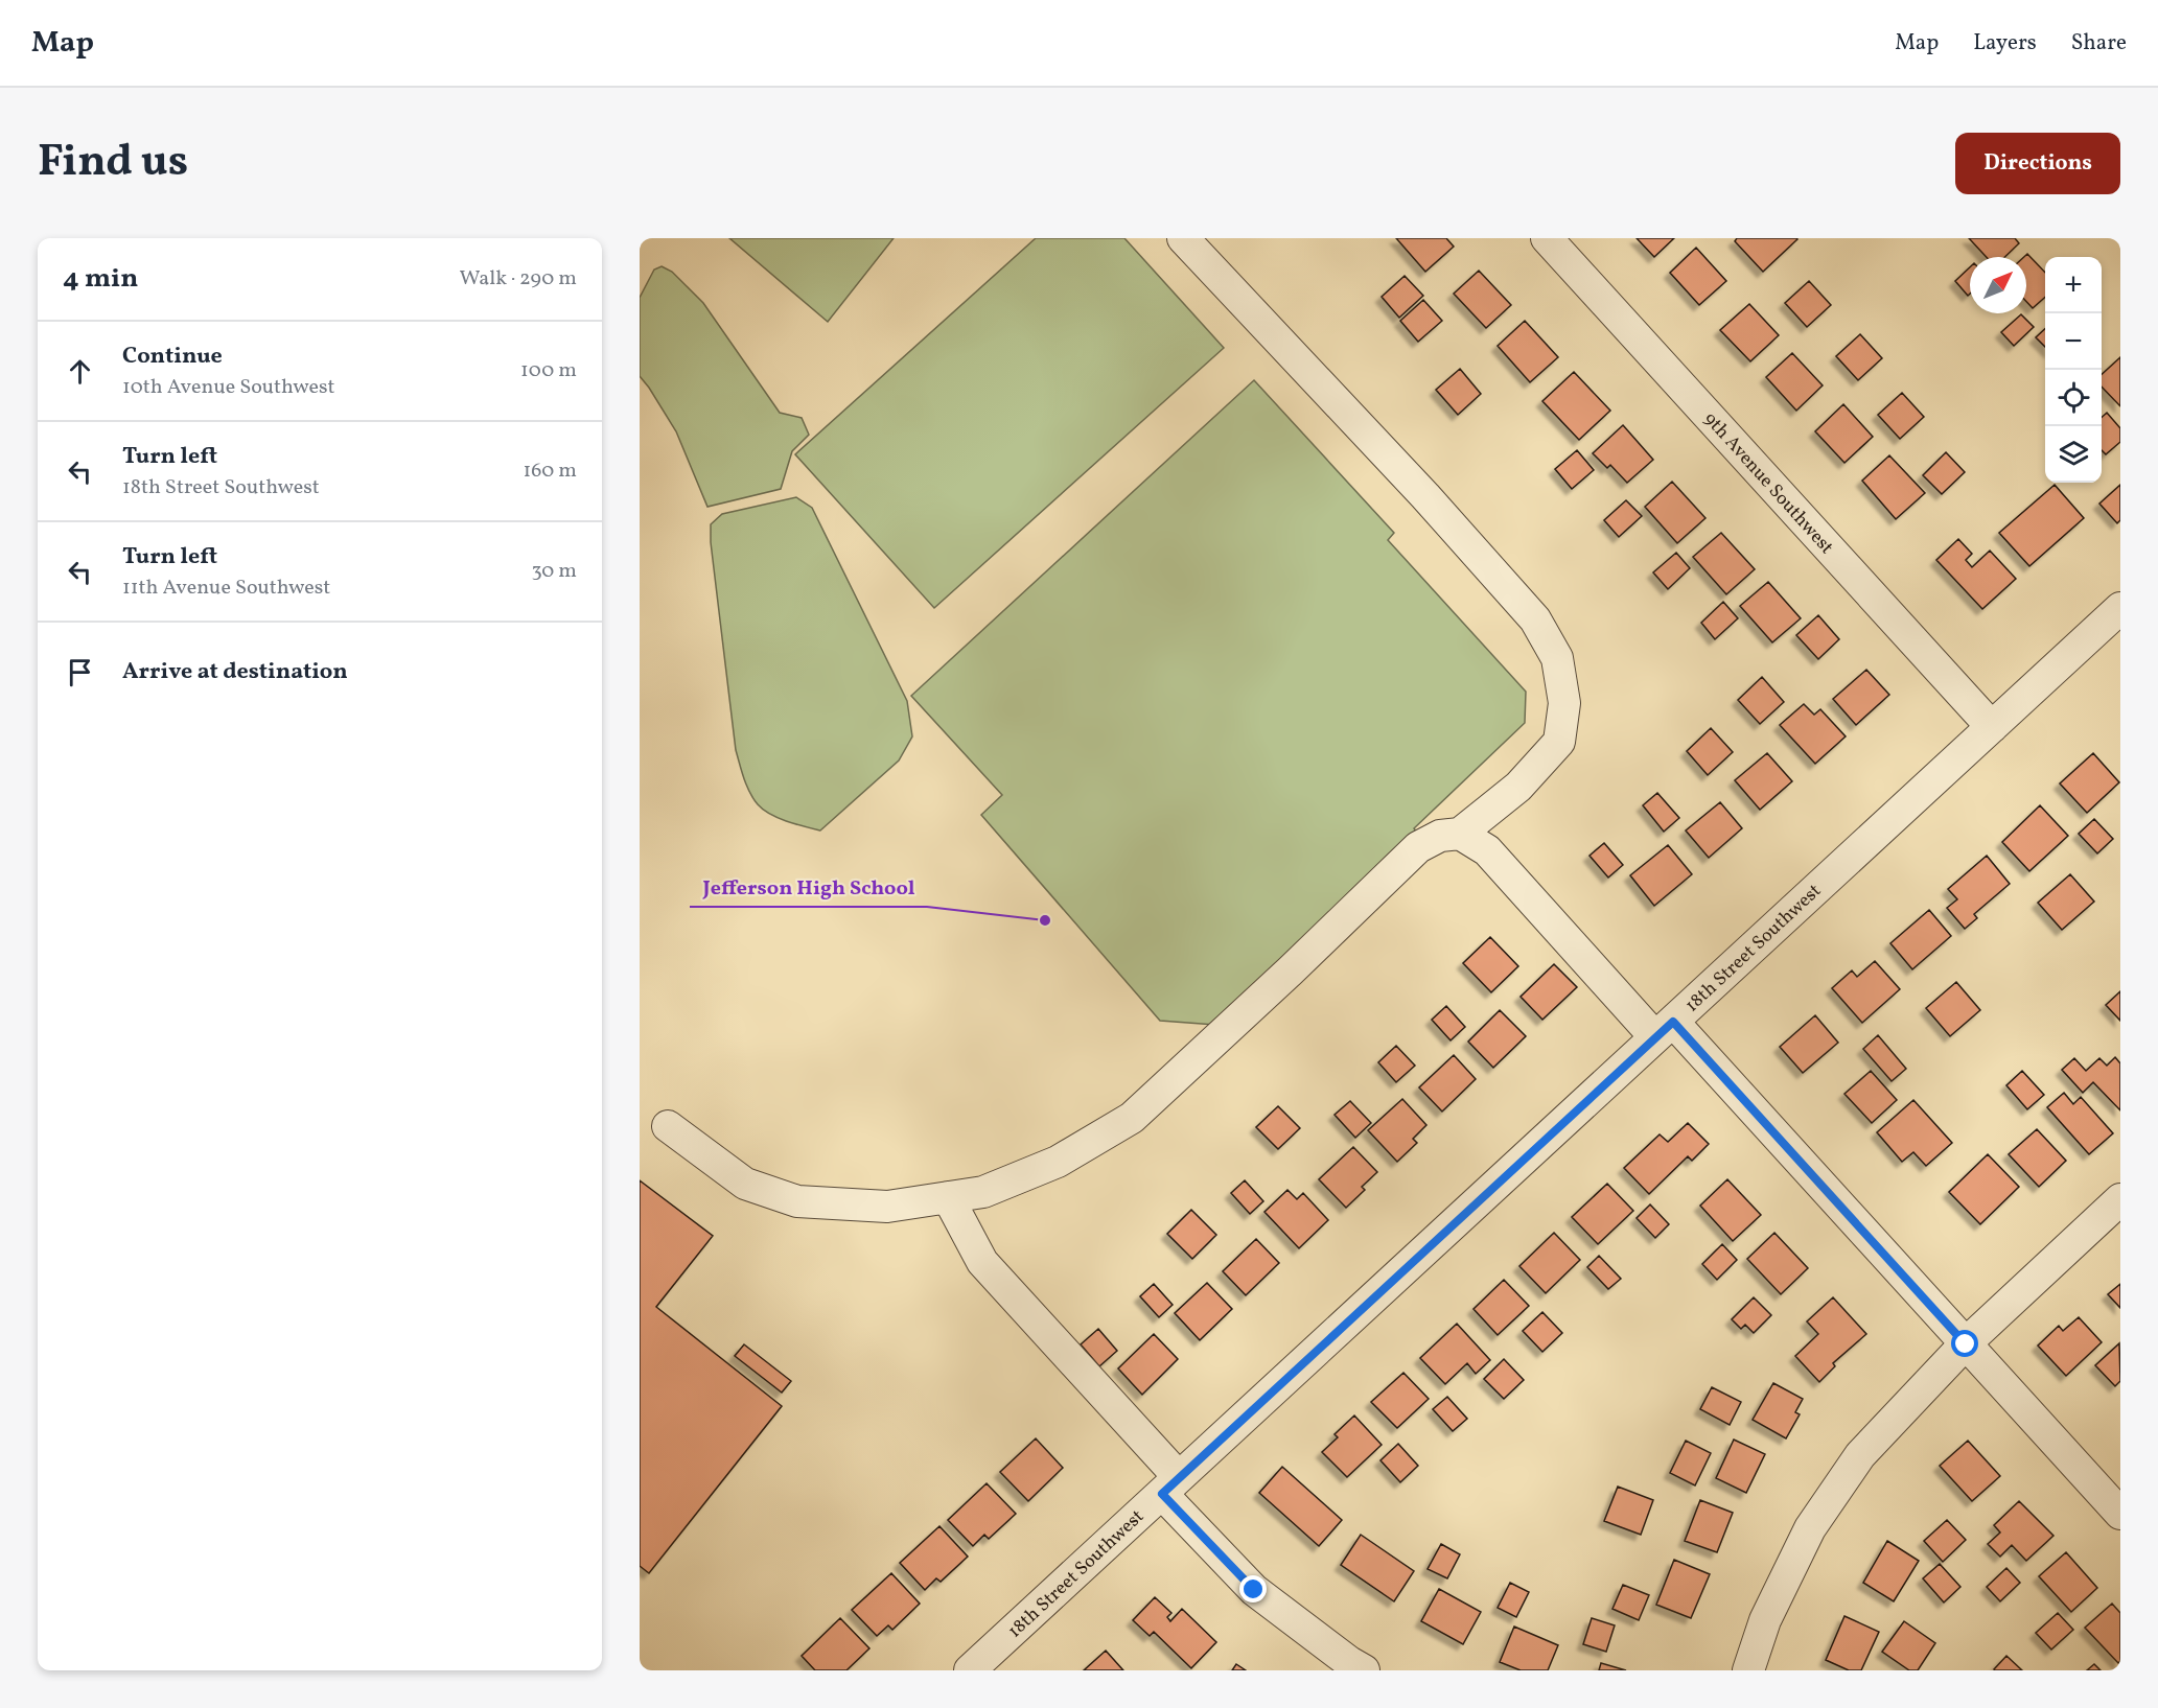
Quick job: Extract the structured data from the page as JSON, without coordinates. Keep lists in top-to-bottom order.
{
  "streets": {
    "street": ["9th Avenue Southwest", "18th Street Southwest"]
  },
  "crossings": [
    ["9th Avenue Southwest", "18th Street Southwest"]
  ],
  "places": ["Jefferson High School"],
  "north": "top right",
  "page": {
    "header": "Map",
    "nav": ["Map", "Layers", "Share"],
    "title": "Find us",
    "buttons": "Directions",
    "heading": ["4 min", "Walk · 290 m"],
    "map_buttons": ["+", "−"],
    "list": [
      ["Continue", "10th Avenue Southwest", "100 m"],
      ["Turn left", "18th Street Southwest", "160 m"],
      ["Turn left", "11th Avenue Southwest", "30 m"],
      "Arrive at destination"
    ]
  }
}
